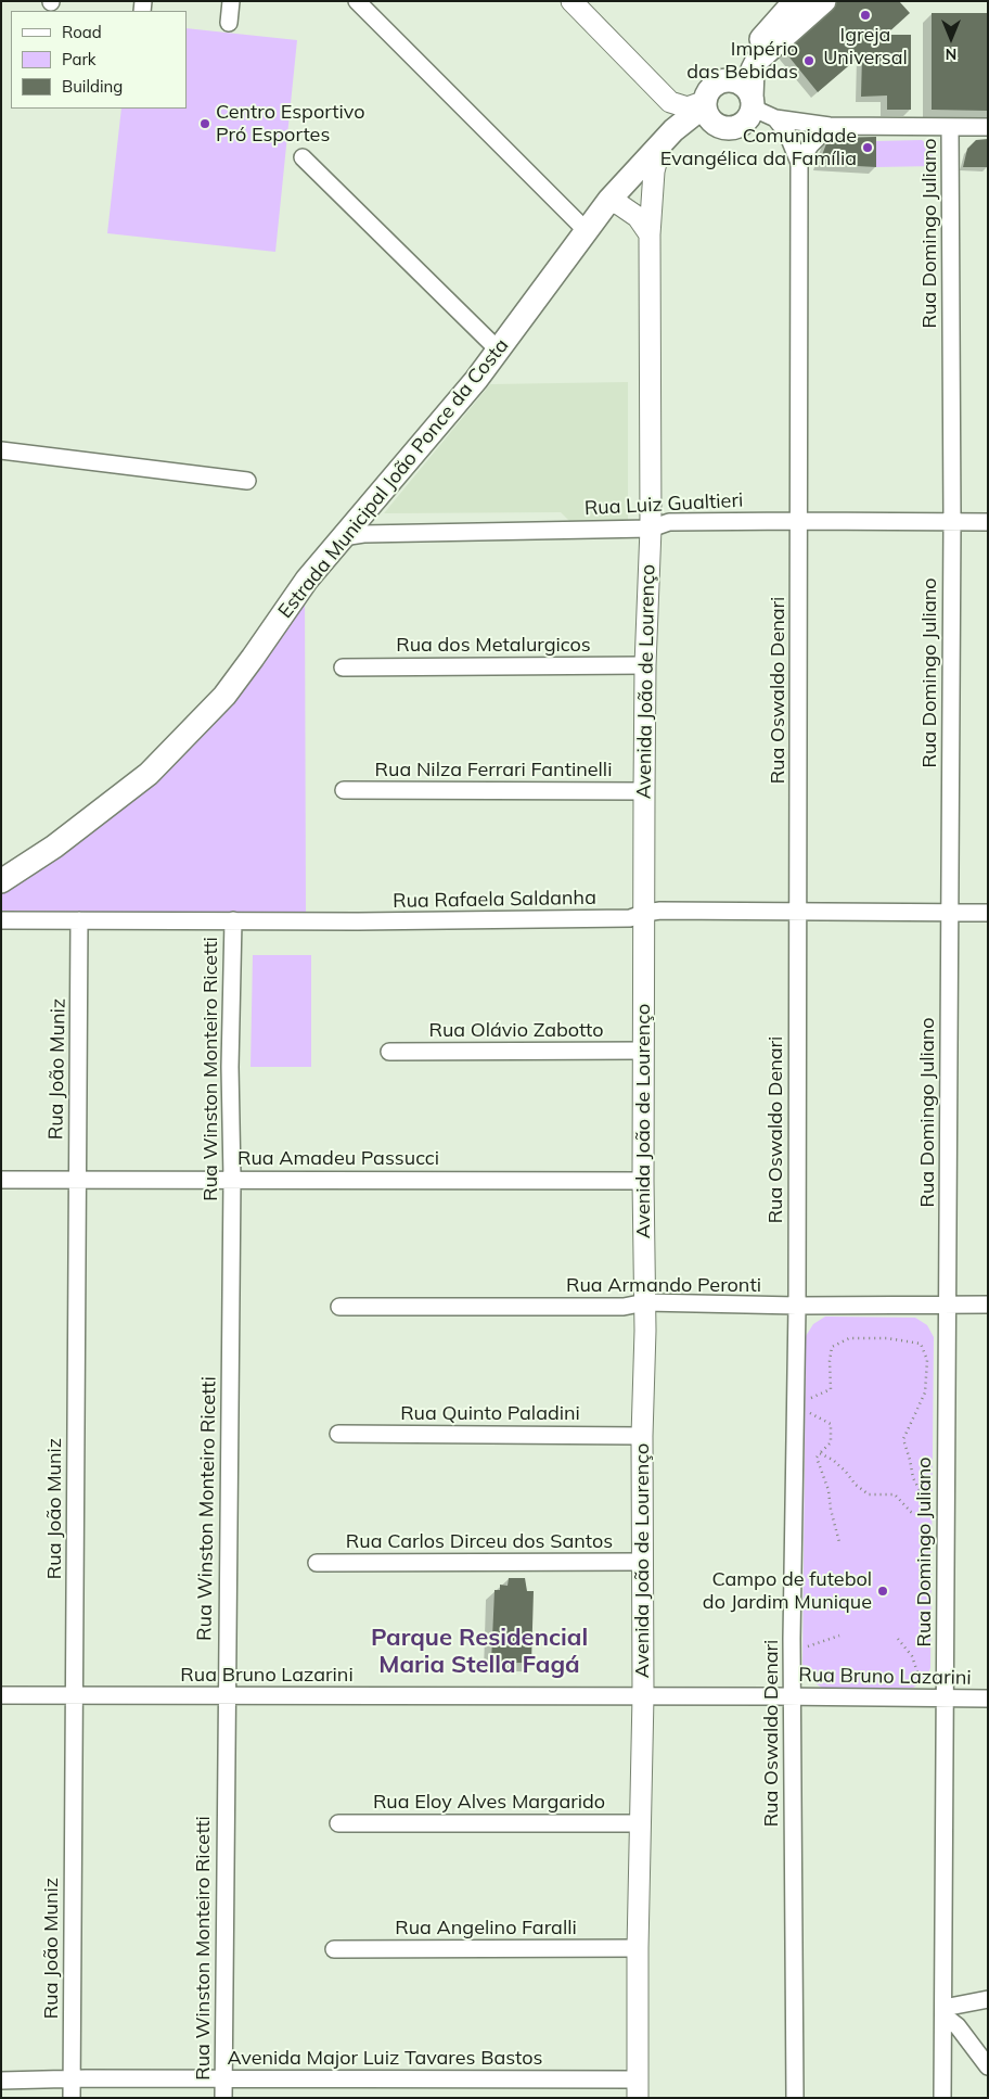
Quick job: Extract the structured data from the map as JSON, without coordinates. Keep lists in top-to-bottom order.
{
  "streets": {
    "main road": ["Estrada Municipal João Ponce da Costa"],
    "street": [
      "Rua Domingo Juliano",
      "Rua Luiz Gualtieri",
      "Rua dos Metalurgicos",
      "Avenida João de Lourenço",
      "Rua Oswaldo Denari",
      "Rua Nilza Ferrari Fantinelli",
      "Rua Rafaela Saldanha",
      "Rua Olávio Zabotto",
      "Rua João Muniz",
      "Rua Winston Monteiro Ricetti",
      "Rua Amadeu Passucci",
      "Rua Armando Peronti",
      "Rua Quinto Paladini",
      "Rua Carlos Dirceu dos Santos",
      "Rua Bruno Lazarini",
      "Rua Eloy Alves Margarido",
      "Rua Angelino Faralli",
      "Avenida Major Luiz Tavares Bastos"
    ]
  },
  "crossings": [
    ["Rua Domingo Juliano", "Rua Luiz Gualtieri"],
    ["Rua Domingo Juliano", "Rua Rafaela Saldanha"],
    ["Rua Domingo Juliano", "Rua Armando Peronti"],
    ["Rua Domingo Juliano", "Rua Bruno Lazarini"],
    ["Estrada Municipal João Ponce da Costa", "Rua Luiz Gualtieri"],
    ["Estrada Municipal João Ponce da Costa", "Avenida João de Lourenço"],
    ["Rua Luiz Gualtieri", "Avenida João de Lourenço"],
    ["Rua Luiz Gualtieri", "Rua Oswaldo Denari"],
    ["Rua dos Metalurgicos", "Avenida João de Lourenço"],
    ["Avenida João de Lourenço", "Rua Nilza Ferrari Fantinelli"],
    ["Avenida João de Lourenço", "Rua Rafaela Saldanha"],
    ["Avenida João de Lourenço", "Rua Olávio Zabotto"],
    ["Avenida João de Lourenço", "Rua Amadeu Passucci"],
    ["Avenida João de Lourenço", "Rua Armando Peronti"],
    ["Avenida João de Lourenço", "Rua Quinto Paladini"],
    ["Avenida João de Lourenço", "Rua Carlos Dirceu dos Santos"],
    ["Avenida João de Lourenço", "Rua Bruno Lazarini"],
    ["Avenida João de Lourenço", "Rua Eloy Alves Margarido"],
    ["Avenida João de Lourenço", "Rua Angelino Faralli"],
    ["Avenida João de Lourenço", "Avenida Major Luiz Tavares Bastos"],
    ["Rua Oswaldo Denari", "Rua Rafaela Saldanha"],
    ["Rua Oswaldo Denari", "Rua Armando Peronti"],
    ["Rua Oswaldo Denari", "Rua Bruno Lazarini"],
    ["Rua Rafaela Saldanha", "Rua João Muniz"],
    ["Rua Rafaela Saldanha", "Rua Winston Monteiro Ricetti"],
    ["Rua João Muniz", "Rua Amadeu Passucci"],
    ["Rua João Muniz", "Rua Bruno Lazarini"],
    ["Rua João Muniz", "Avenida Major Luiz Tavares Bastos"],
    ["Rua Winston Monteiro Ricetti", "Rua Amadeu Passucci"],
    ["Rua Winston Monteiro Ricetti", "Rua Bruno Lazarini"],
    ["Rua Winston Monteiro Ricetti", "Avenida Major Luiz Tavares Bastos"]
  ],
  "districts": ["Parque Residencial Maria Stella Fagá"],
  "places": [
    "Igreja Universal",
    "Império das Bebidas",
    "Centro Esportivo Pró Esportes",
    "Comunidade Evangélica da Família",
    "Campo de futebol do Jardim Munique"
  ],
  "legend": ["Road", "Park", "Building"],
  "north": "bottom"
}
